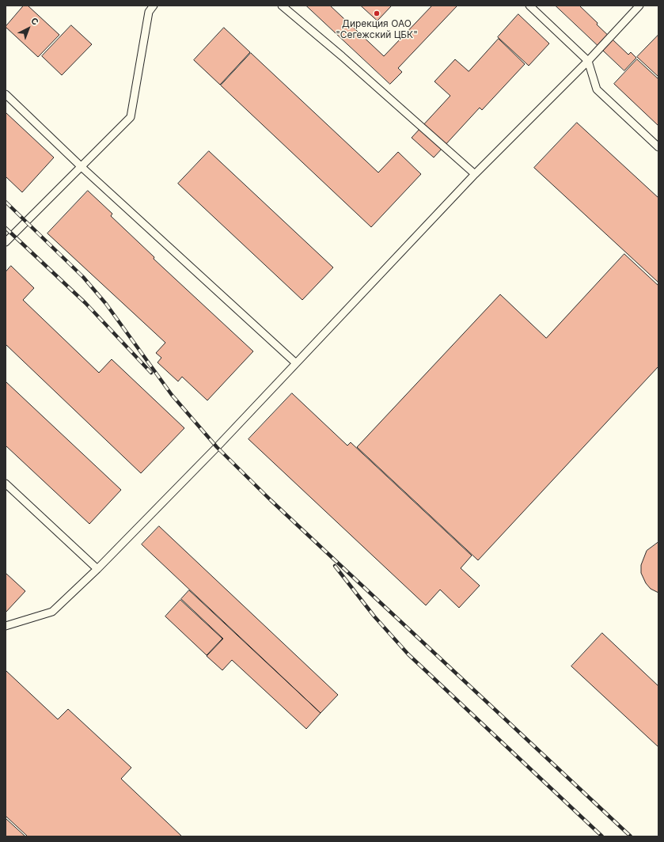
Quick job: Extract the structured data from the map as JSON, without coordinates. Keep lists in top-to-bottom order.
{
  "places": ["Дирекция ОАО \"Сегежский ЦБК\""],
  "north": "top right"
}
